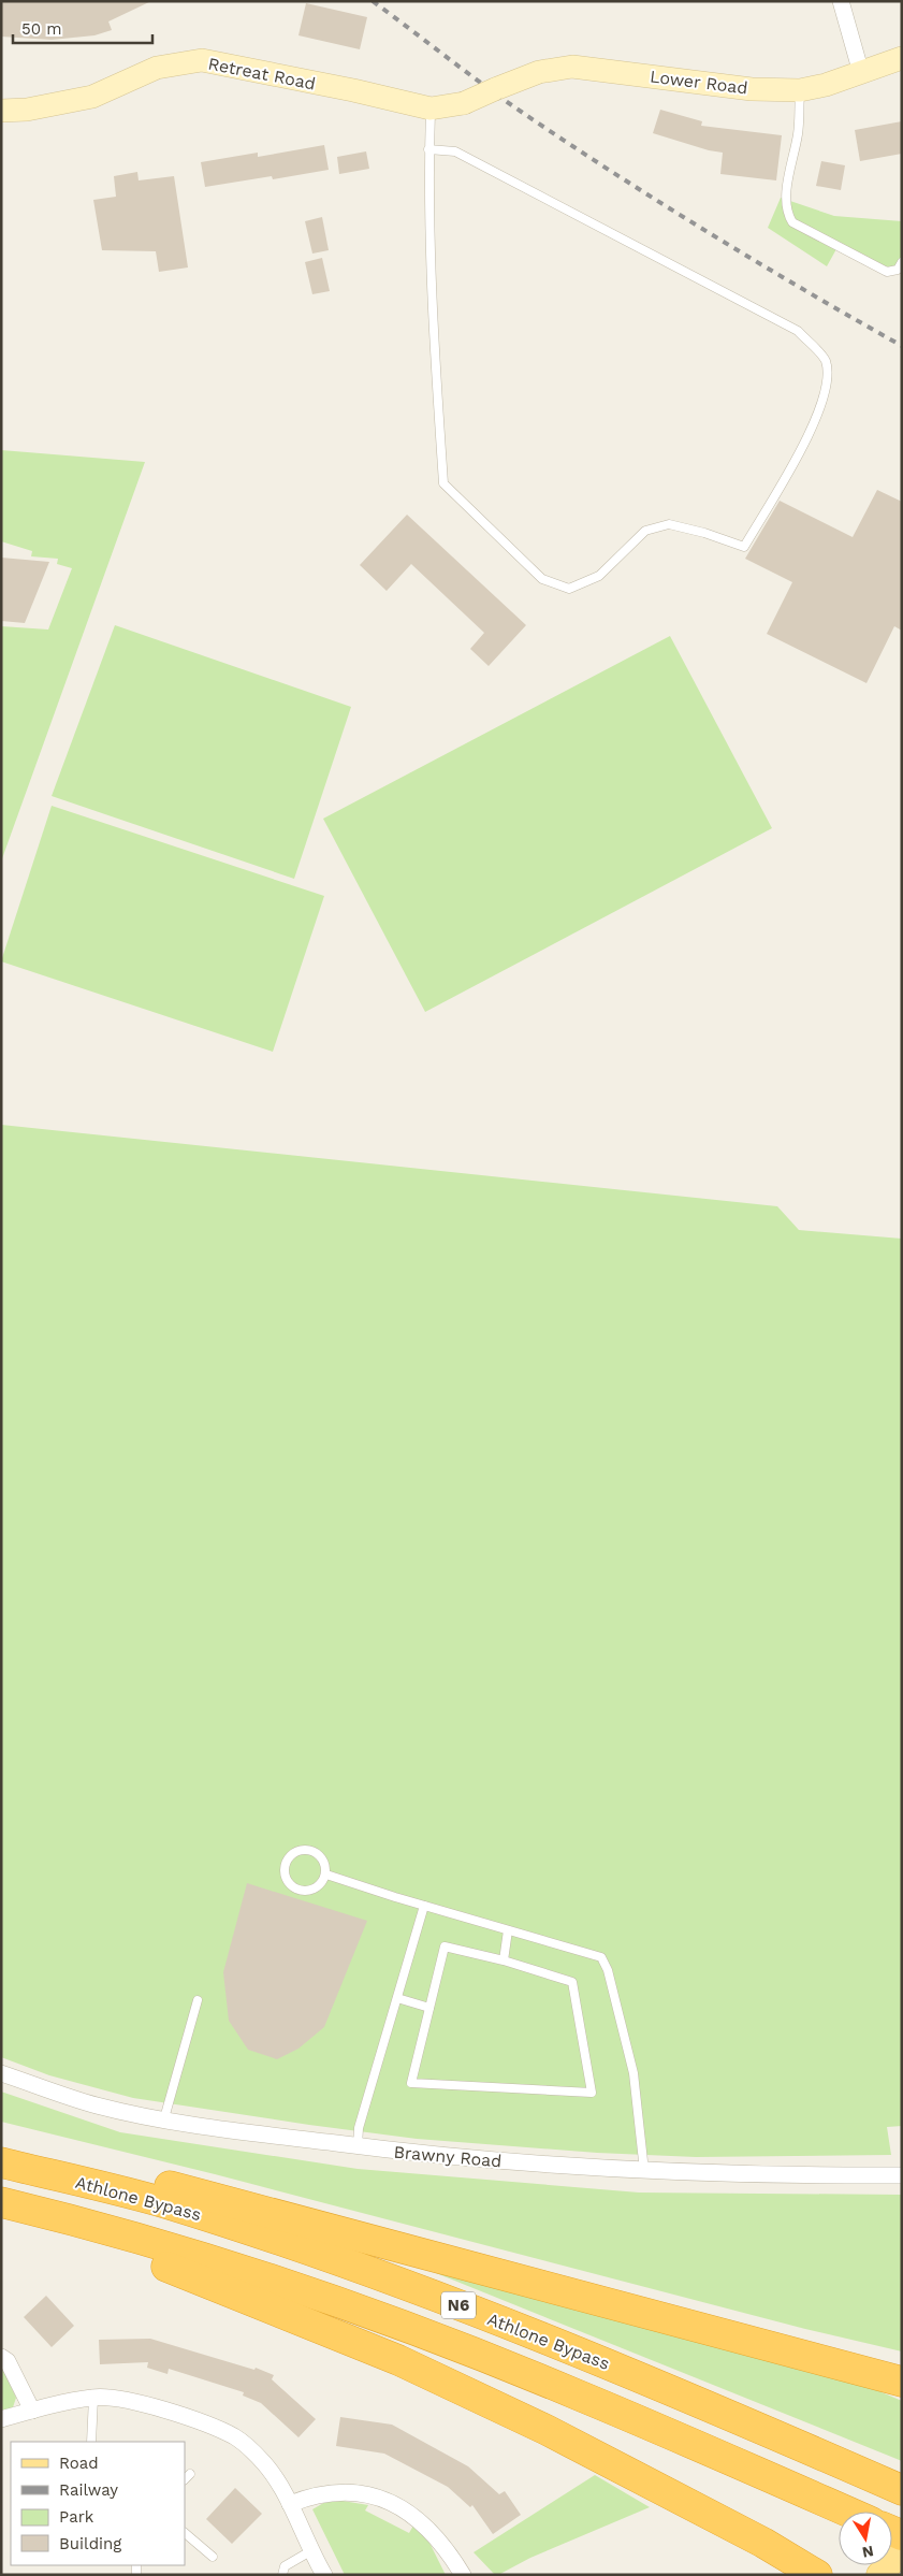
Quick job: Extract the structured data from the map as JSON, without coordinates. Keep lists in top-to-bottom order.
{
  "streets": {
    "highway": ["Athlone Bypass", "N6"],
    "street": ["Retreat Road", "Lower Road", "Brawny Road"]
  },
  "crossings": [
    ["Retreat Road", "Lower Road"]
  ],
  "legend": [
    "Road",
    "Railway",
    "Park",
    "Building"
  ],
  "scale_bar": "50 m",
  "north": "bottom"
}
